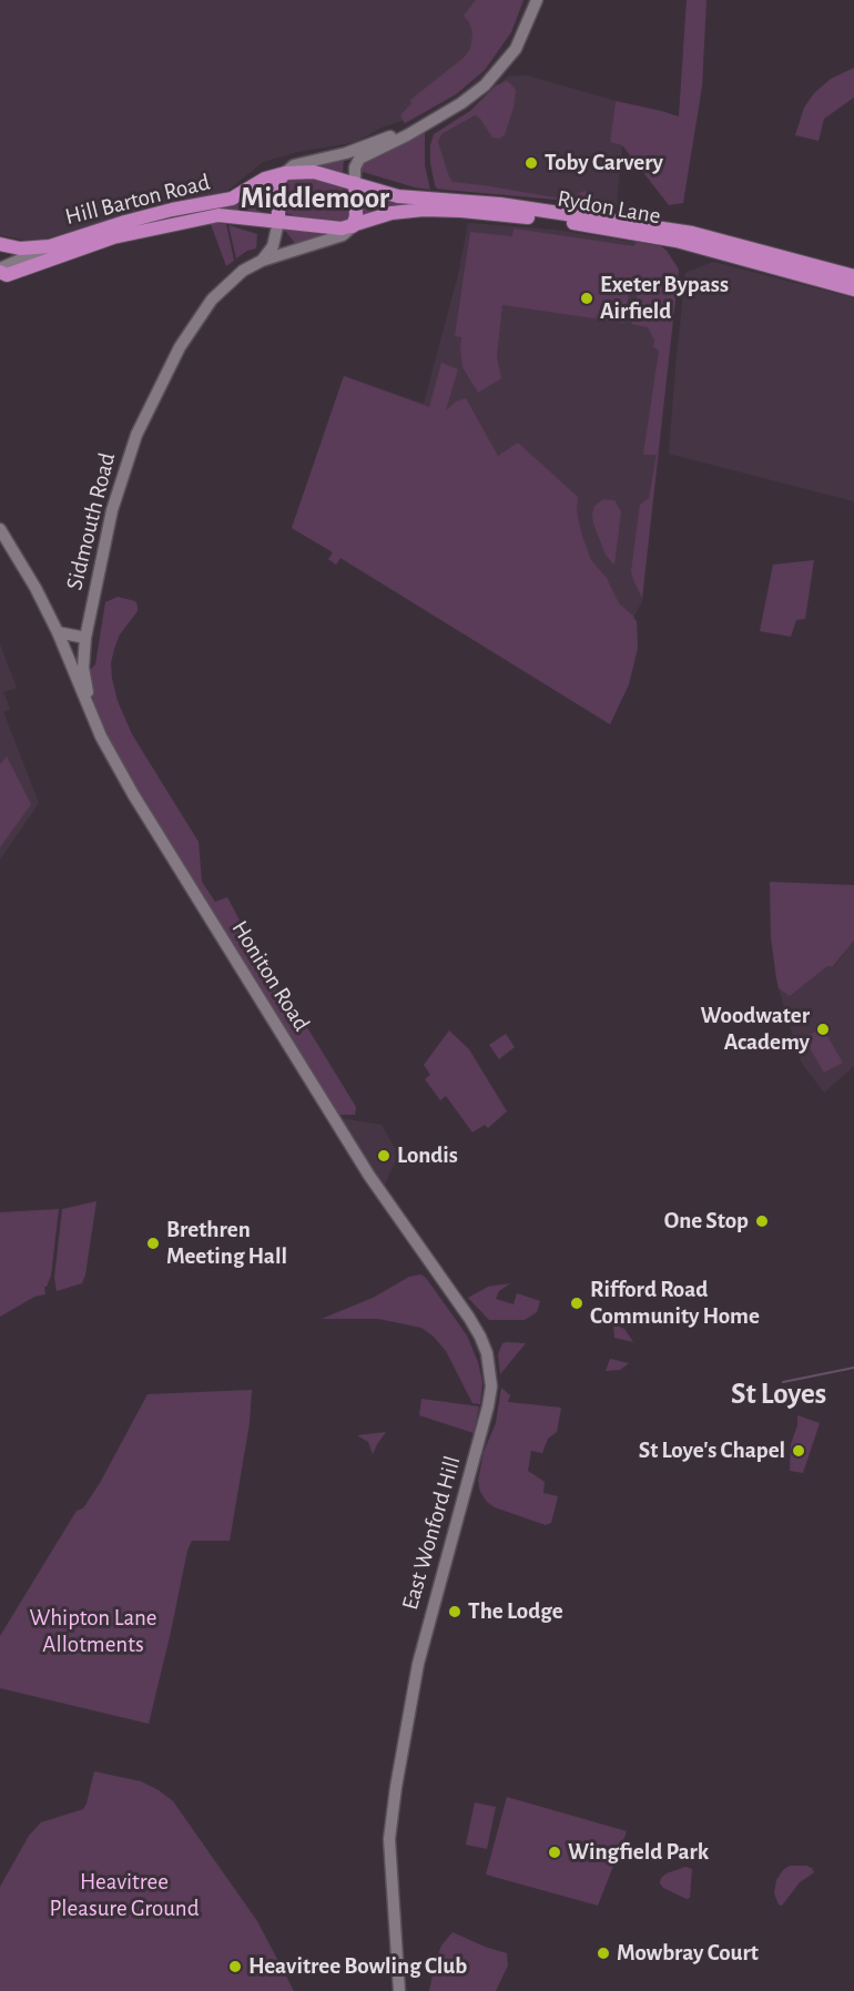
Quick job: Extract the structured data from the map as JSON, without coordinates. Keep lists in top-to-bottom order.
{
  "streets": {
    "main road": [
      "Hill Barton Road",
      "Rydon Lane",
      "Sidmouth Road",
      "Honiton Road",
      "East Wonford Hill"
    ]
  },
  "crossings": [
    ["Hill Barton Road", "Rydon Lane"],
    ["Hill Barton Road", "Sidmouth Road"],
    ["Rydon Lane", "Sidmouth Road"],
    ["Sidmouth Road", "Honiton Road"],
    ["Honiton Road", "East Wonford Hill"]
  ],
  "districts": ["Middlemoor", "St Loyes"],
  "parks": ["Whipton Lane Allotments", "Heavitree Pleasure Ground"],
  "places": [
    "Toby Carvery",
    "Exeter Bypass Airfield",
    "Woodwater Academy",
    "Londis",
    "One Stop",
    "Brethren Meeting Hall",
    "Rifford Road Community Home",
    "St Loye's Chapel",
    "The Lodge",
    "Wingfield Park",
    "Mowbray Court",
    "Heavitree Bowling Club"
  ]
}
